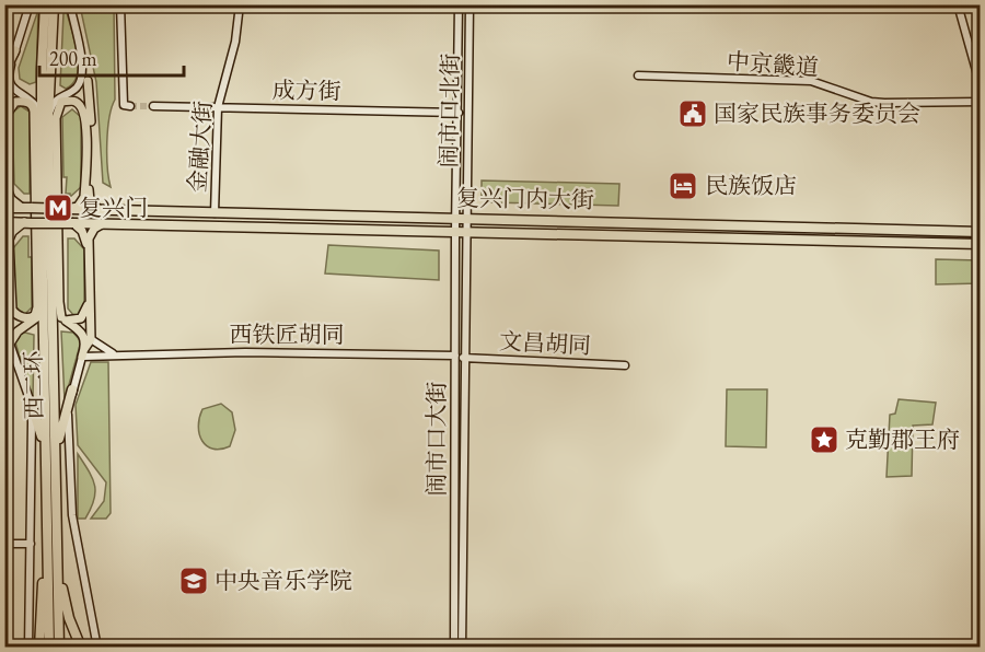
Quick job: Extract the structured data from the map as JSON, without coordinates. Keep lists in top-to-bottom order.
{
  "streets": {
    "highway": ["复兴门内大街", "西二环"],
    "street": [
      "中京畿道",
      "成方街",
      "闹市口北街",
      "金融大街",
      "西铁匠胡同",
      "文昌胡同",
      "闹市口大街"
    ]
  },
  "crossings": [
    ["成方街", "闹市口北街"],
    ["成方街", "金融大街"],
    ["闹市口北街", "复兴门内大街"],
    ["闹市口北街", "闹市口大街"],
    ["金融大街", "复兴门内大街"],
    ["复兴门内大街", "闹市口大街"],
    ["西铁匠胡同", "文昌胡同"],
    ["西铁匠胡同", "闹市口大街"],
    ["文昌胡同", "闹市口大街"]
  ],
  "places": {
    "public building": ["国家民族事务委员会"],
    "hotel": ["民族饭店"],
    "metro station": ["复兴门"],
    "place": ["克勤郡王府"],
    "school or university": ["中央音乐学院"]
  },
  "scale_bar": "200 m"
}
